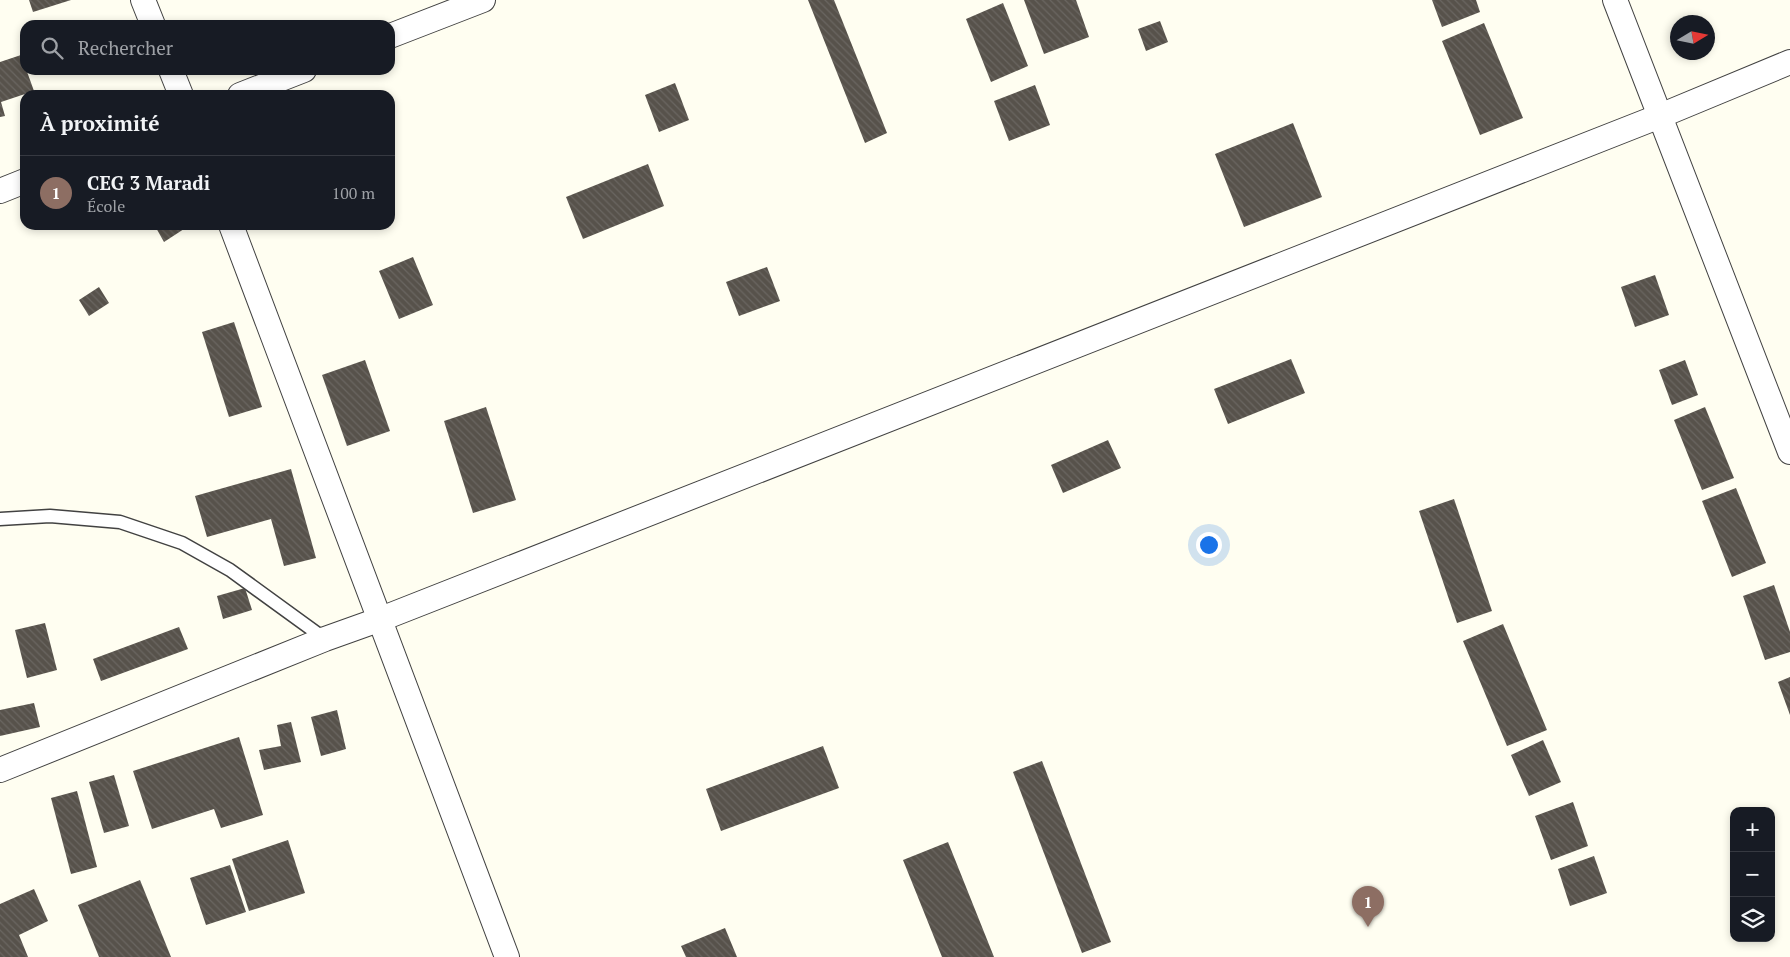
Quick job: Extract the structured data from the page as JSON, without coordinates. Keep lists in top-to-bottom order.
{
  "north": "right",
  "page": {
    "search": "Rechercher",
    "heading": "À proximité",
    "list": [
      {
        "mark": "1",
        "name": "CEG 3 Maradi",
        "note": "École",
        "value": "100 m"
      }
    ],
    "map_buttons": ["+", "−"],
    "pins": "1"
  }
}
